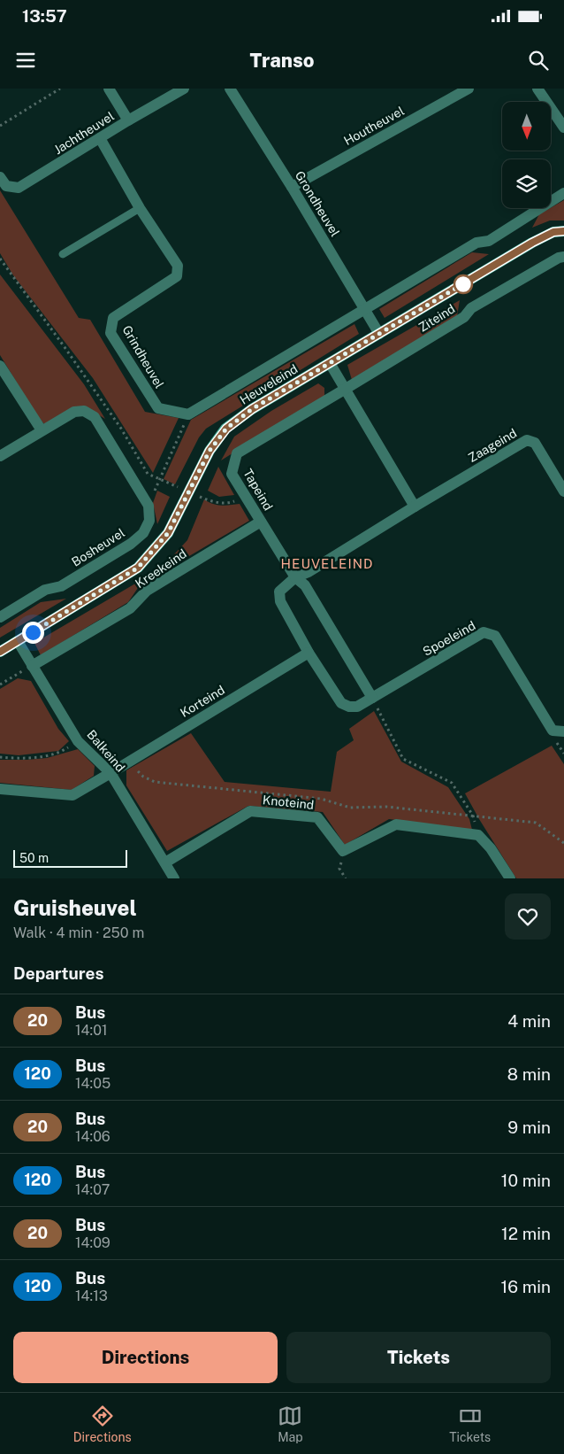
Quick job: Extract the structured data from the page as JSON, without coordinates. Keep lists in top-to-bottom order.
{
  "streets": {
    "street": [
      "Houtheuvel",
      "Jachtheuvel",
      "Grondheuvel",
      "Ziteind",
      "Grindheuvel",
      "Heuveleind",
      "Zaageind",
      "Tapeind",
      "Bosheuvel",
      "Kreekeind",
      "Spoeleind",
      "Korteind",
      "Balkeind",
      "Knoteind"
    ]
  },
  "crossings": [
    ["Houtheuvel", "Grondheuvel"],
    ["Jachtheuvel", "Grindheuvel"],
    ["Grondheuvel", "Heuveleind"],
    ["Ziteind", "Tapeind"],
    ["Heuveleind", "Balkeind"],
    ["Zaageind", "Tapeind"],
    ["Tapeind", "Kreekeind"],
    ["Tapeind", "Spoeleind"],
    ["Kreekeind", "Balkeind"],
    ["Spoeleind", "Korteind"],
    ["Korteind", "Balkeind"],
    ["Balkeind", "Knoteind"]
  ],
  "districts": ["HEUVELEIND"],
  "lines": ["bus line 20"],
  "scale_bar": "50 m",
  "north": "bottom",
  "page": {
    "status": "13:57",
    "header": "Transo",
    "scale": "50 m",
    "heading": [
      ["Gruisheuvel", "Walk · 4 min · 250 m"],
      "Departures"
    ],
    "list": [
      {
        "mark": "20",
        "name": "Bus",
        "note": "14:01",
        "value": "4 min"
      },
      {
        "mark": "120",
        "name": "Bus",
        "note": "14:05",
        "value": "8 min"
      },
      {
        "mark": "20",
        "name": "Bus",
        "note": "14:06",
        "value": "9 min"
      },
      {
        "mark": "120",
        "name": "Bus",
        "note": "14:07",
        "value": "10 min"
      },
      {
        "mark": "20",
        "name": "Bus",
        "note": "14:09",
        "value": "12 min"
      },
      {
        "mark": "120",
        "name": "Bus",
        "note": "14:13",
        "value": "16 min"
      }
    ],
    "buttons": ["Directions", "Tickets"],
    "tabs": ["Directions", "Map", "Tickets"]
  }
}
